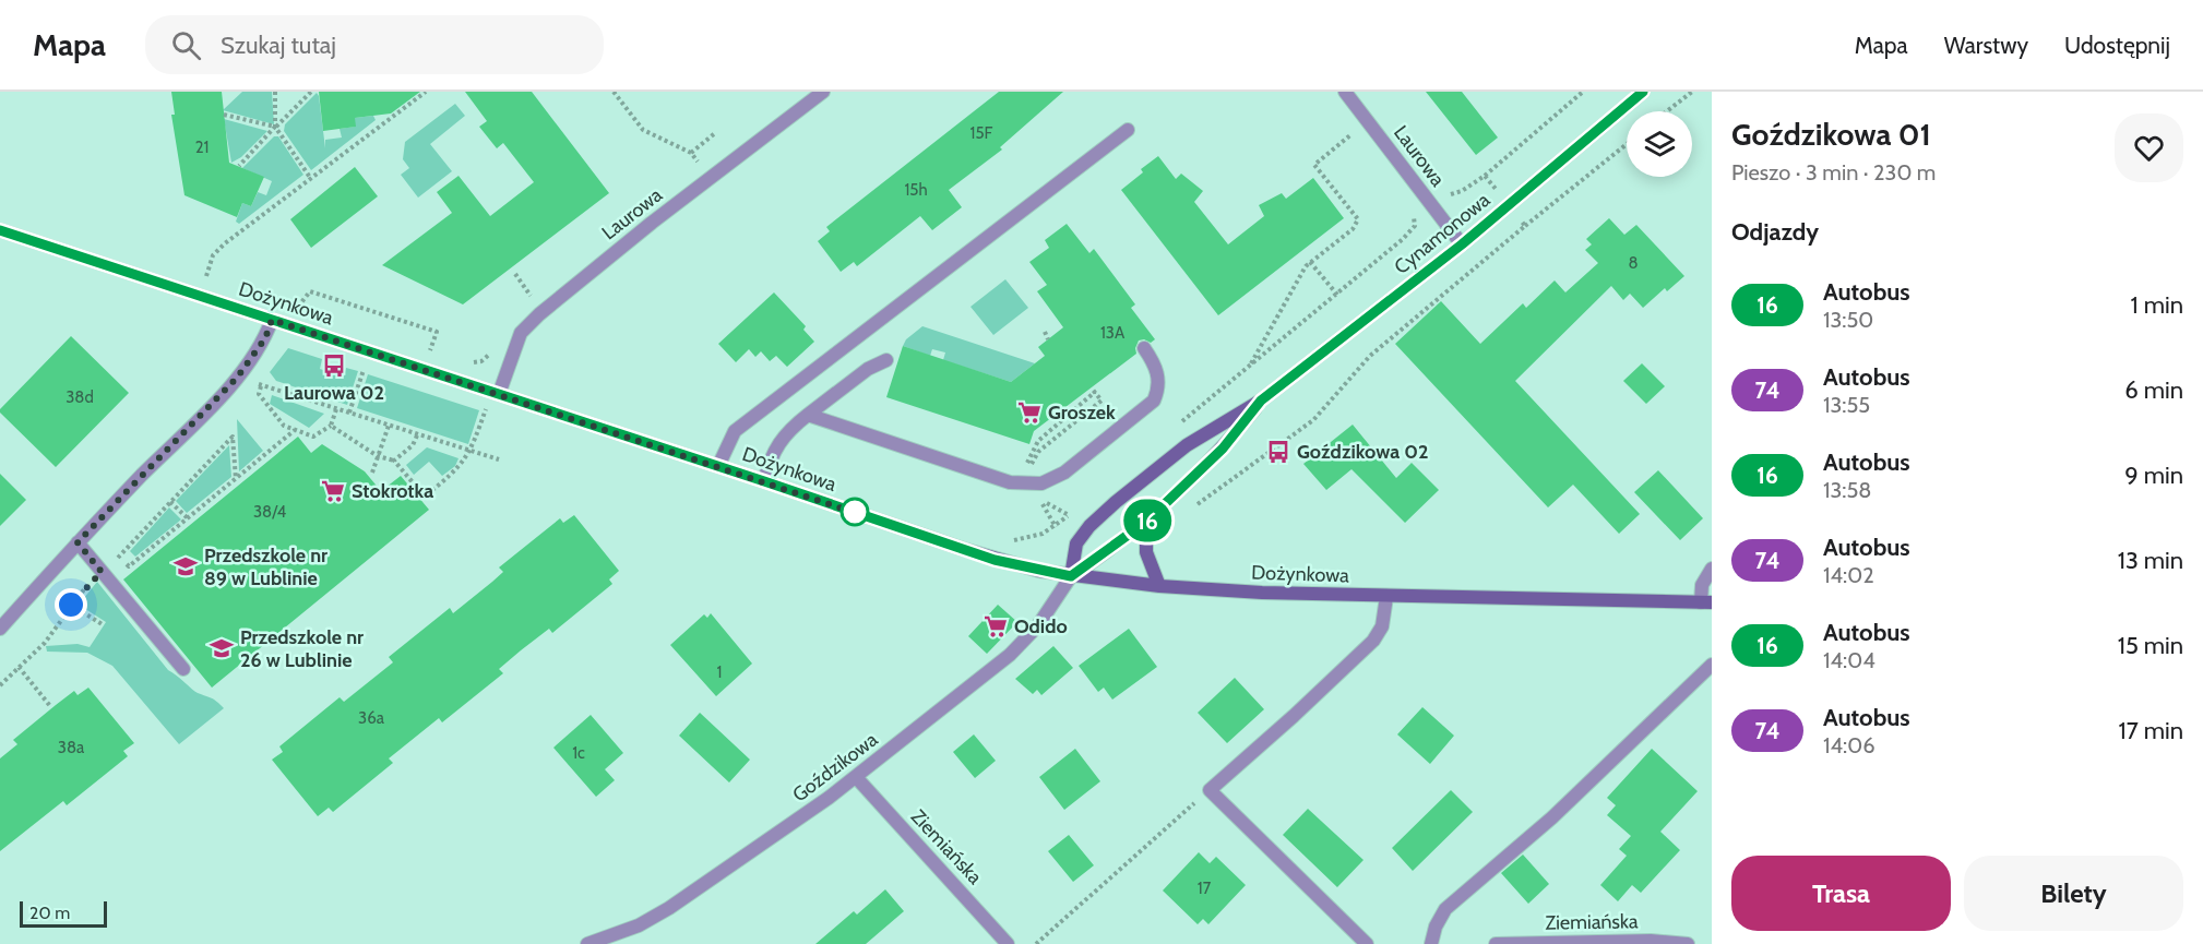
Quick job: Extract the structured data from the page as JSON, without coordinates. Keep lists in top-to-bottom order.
{
  "streets": {
    "street": [
      "Laurowa",
      "Cynamonowa",
      "Dożynkowa",
      "Goździkowa",
      "Ziemiańska"
    ]
  },
  "crossings": [
    ["Laurowa", "Cynamonowa"],
    ["Laurowa", "Dożynkowa"],
    ["Cynamonowa", "Dożynkowa"],
    ["Cynamonowa", "Goździkowa"],
    ["Dożynkowa", "Goździkowa"],
    ["Goździkowa", "Ziemiańska"]
  ],
  "places": {
    "bus stop": ["Laurowa 02", "Goździkowa 02"],
    "supermarket": ["Groszek", "Stokrotka", "Odido"],
    "school or university": ["Przedszkole nr 89 w Lublinie", "Przedszkole nr 26 w Lublinie"]
  },
  "lines": ["bus line 16"],
  "house_numbers": [
    "15F",
    "21",
    "15h",
    "8",
    "13A",
    "38d",
    "38/4",
    "1",
    "36a",
    "38a",
    "1c",
    "17"
  ],
  "scale_bar": "20 m",
  "page": {
    "header": "Mapa",
    "search": "Szukaj tutaj",
    "nav": ["Mapa", "Warstwy", "Udostępnij"],
    "on_map": "16",
    "heading": [
      ["Goździkowa 01", "Pieszo · 3 min · 230 m"],
      "Odjazdy"
    ],
    "list": [
      {
        "mark": "16",
        "name": "Autobus",
        "note": "13:50",
        "value": "1 min"
      },
      {
        "mark": "74",
        "name": "Autobus",
        "note": "13:55",
        "value": "6 min"
      },
      {
        "mark": "16",
        "name": "Autobus",
        "note": "13:58",
        "value": "9 min"
      },
      {
        "mark": "74",
        "name": "Autobus",
        "note": "14:02",
        "value": "13 min"
      },
      {
        "mark": "16",
        "name": "Autobus",
        "note": "14:04",
        "value": "15 min"
      },
      {
        "mark": "74",
        "name": "Autobus",
        "note": "14:06",
        "value": "17 min"
      }
    ],
    "buttons": ["Trasa", "Bilety"],
    "scale": "20 m"
  }
}
